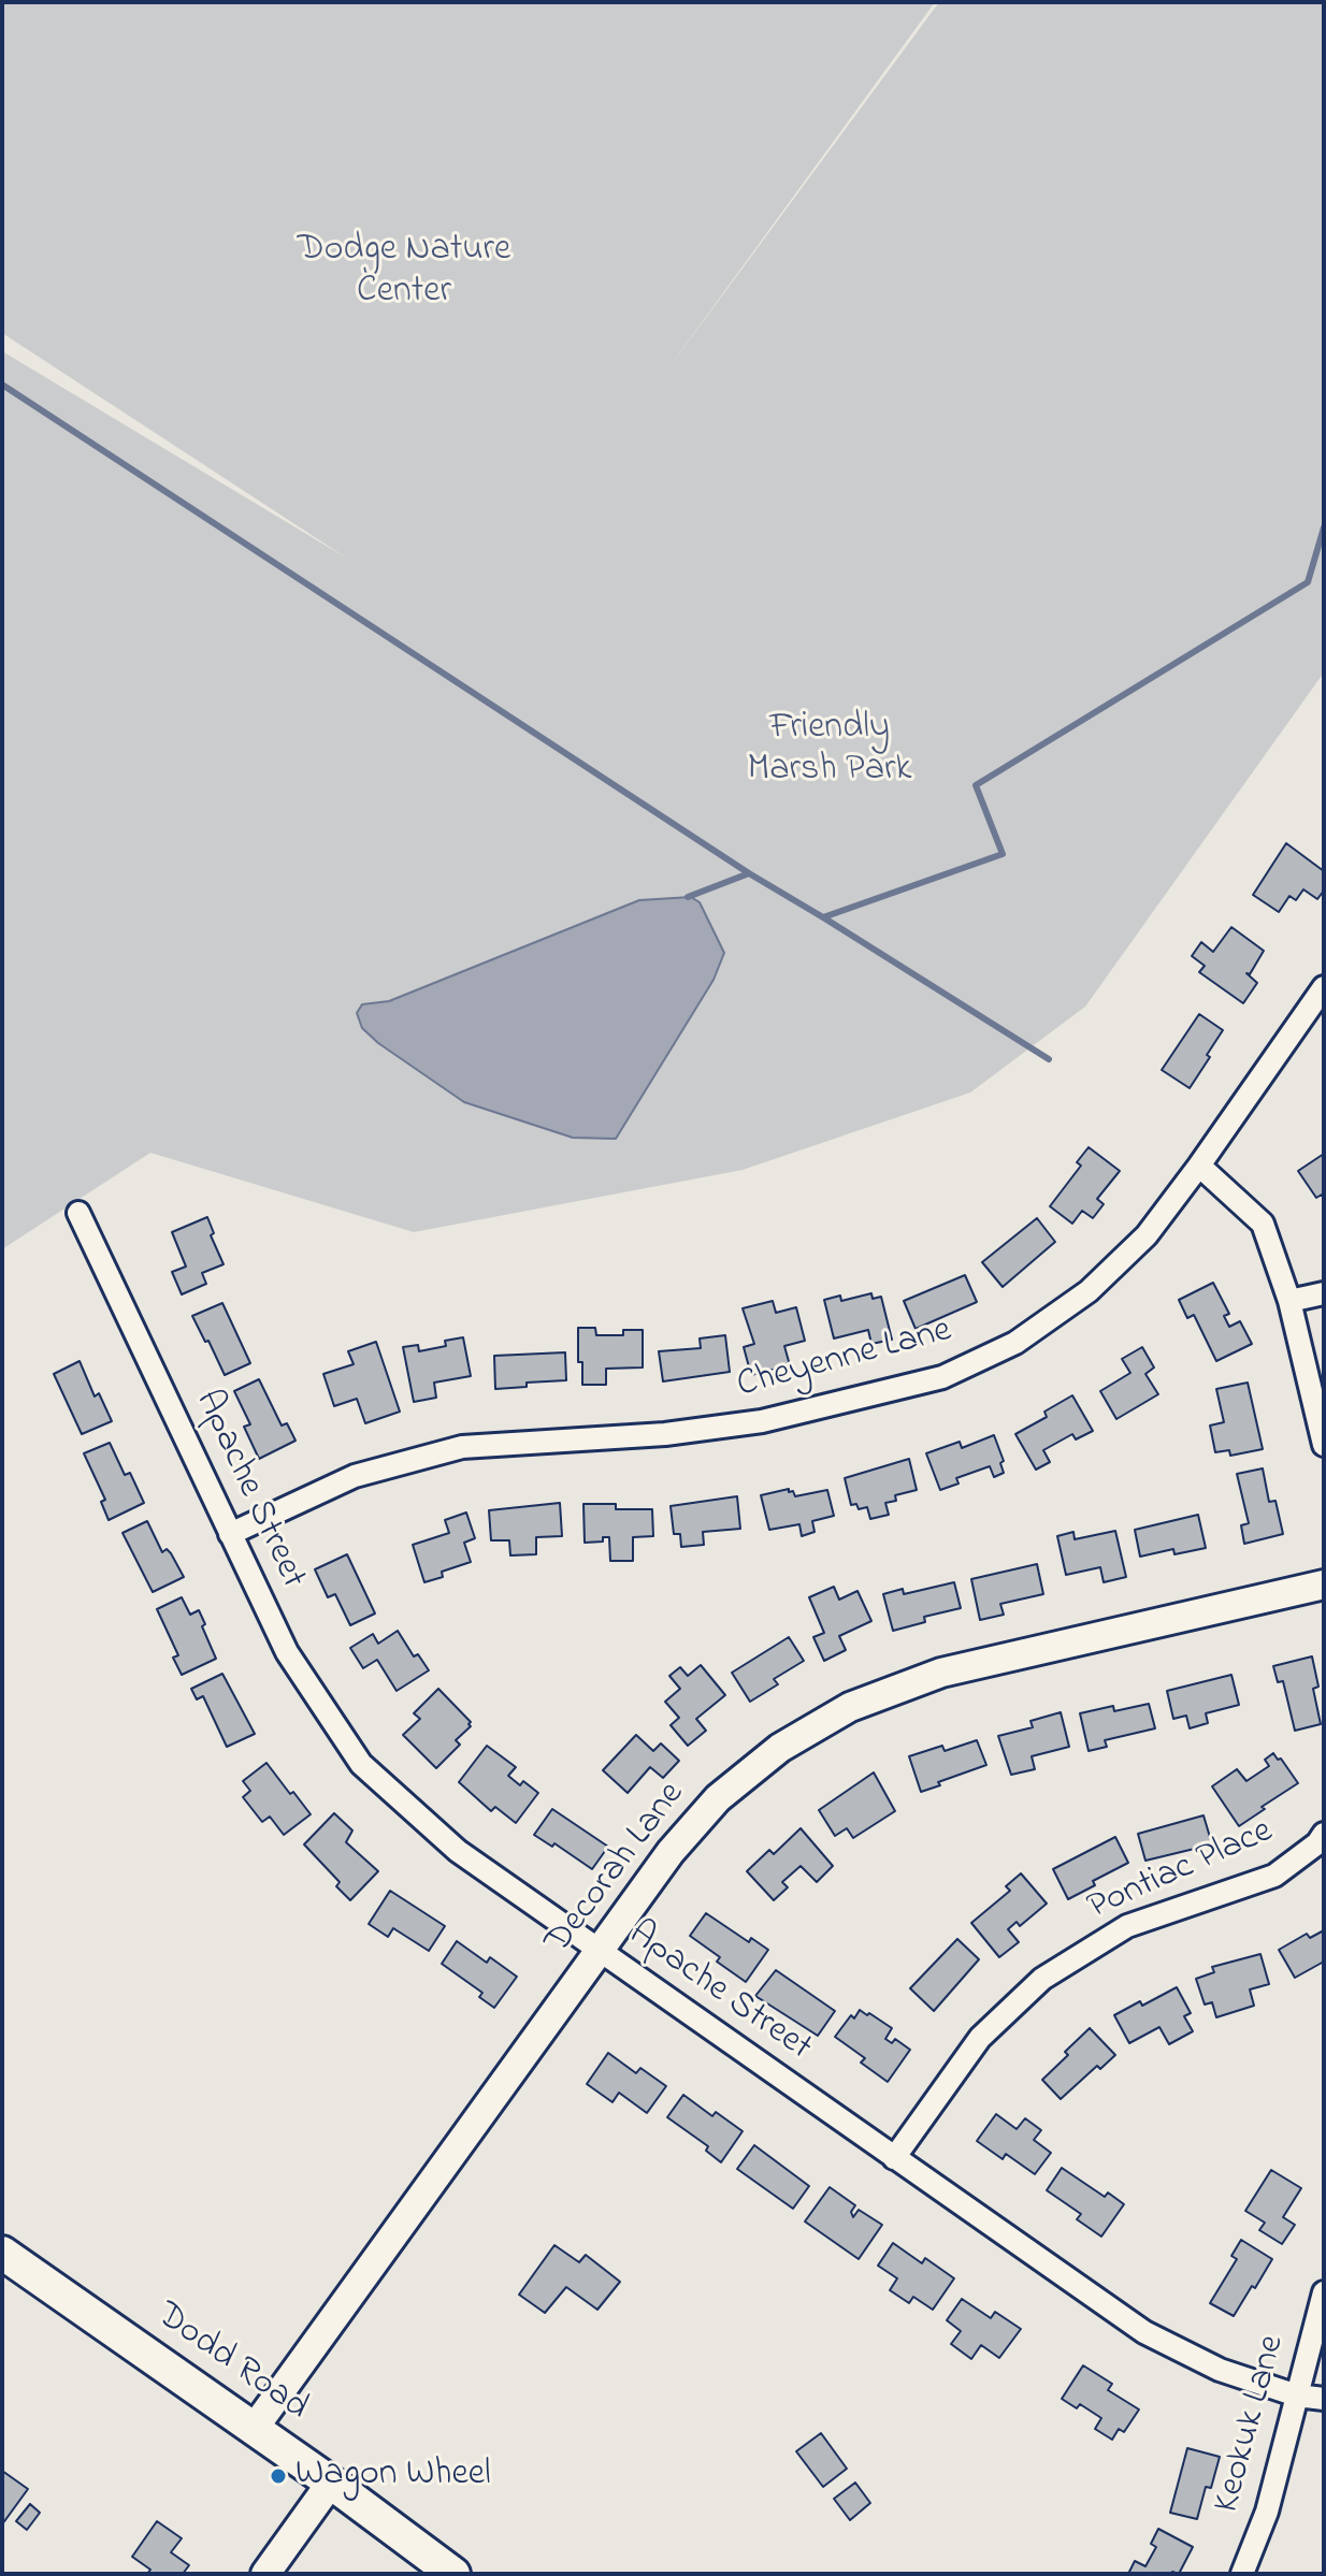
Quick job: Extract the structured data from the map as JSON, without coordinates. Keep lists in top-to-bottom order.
{
  "streets": {
    "main road": ["Dodd Road"],
    "street": [
      "Cheyenne Lane",
      "Apache Street",
      "Decorah Lane",
      "Pontiac Place",
      "Keokuk Lane"
    ]
  },
  "crossings": [
    ["Cheyenne Lane", "Apache Street"],
    ["Apache Street", "Decorah Lane"],
    ["Apache Street", "Pontiac Place"],
    ["Apache Street", "Keokuk Lane"],
    ["Decorah Lane", "Dodd Road"]
  ],
  "parks": ["Dodge Nature Center", "Friendly Marsh Park"],
  "places": ["Wagon Wheel"]
}
